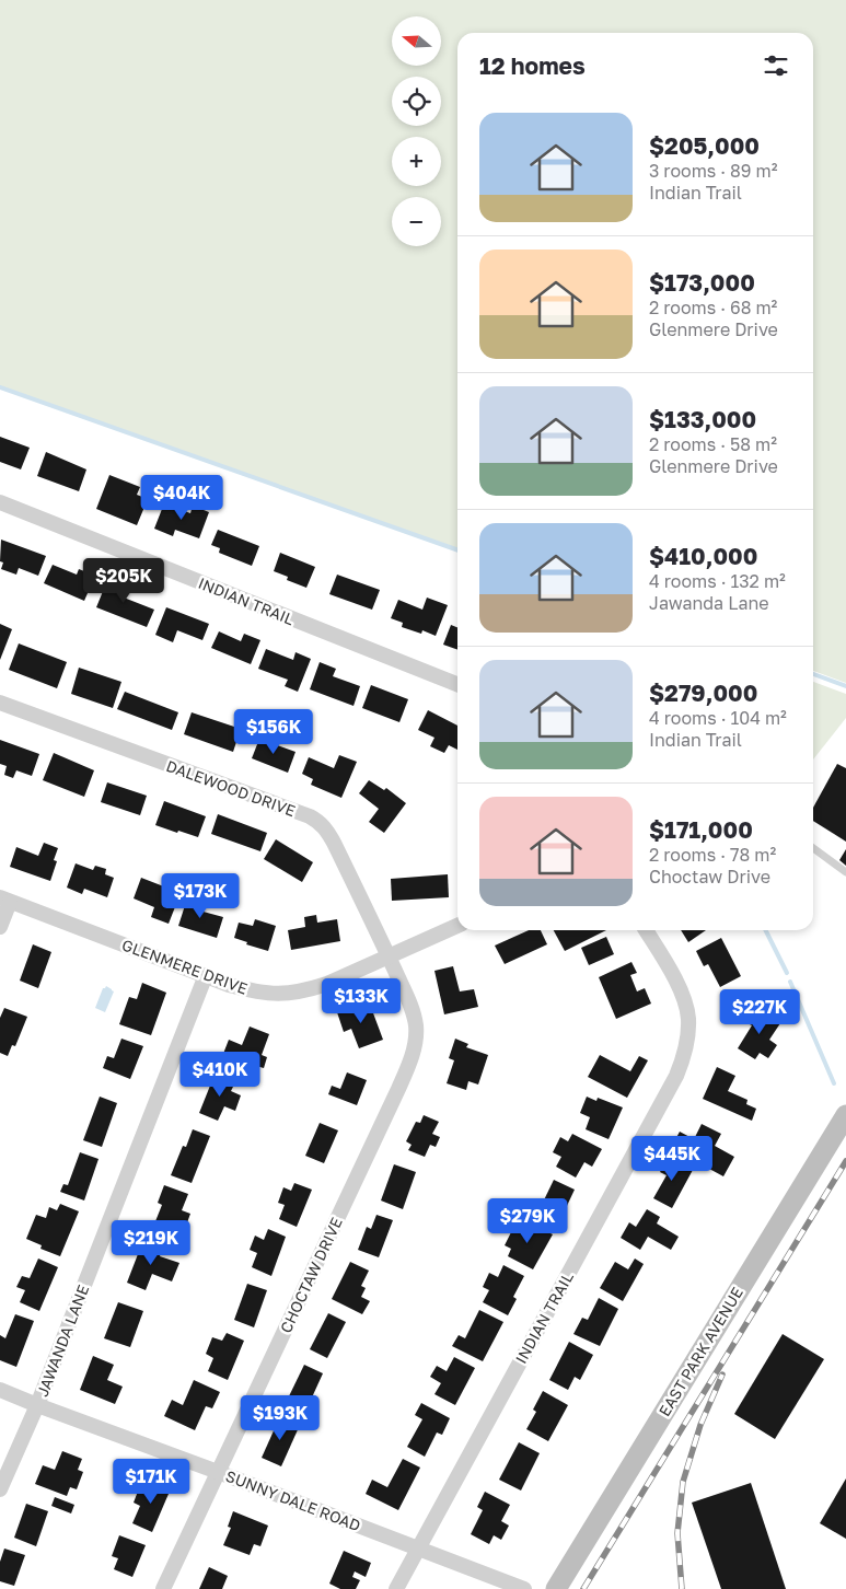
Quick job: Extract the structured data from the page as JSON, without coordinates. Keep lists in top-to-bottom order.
{
  "streets": {
    "street": [
      "INDIAN TRAIL",
      "DALEWOOD DRIVE",
      "GLENMERE DRIVE",
      "CHOCTAW DRIVE",
      "JAWANDA LANE",
      "EAST PARK AVENUE",
      "SUNNY DALE ROAD"
    ]
  },
  "crossings": [
    ["INDIAN TRAIL", "SUNNY DALE ROAD"],
    ["DALEWOOD DRIVE", "GLENMERE DRIVE"],
    ["DALEWOOD DRIVE", "CHOCTAW DRIVE"],
    ["GLENMERE DRIVE", "CHOCTAW DRIVE"],
    ["GLENMERE DRIVE", "JAWANDA LANE"],
    ["CHOCTAW DRIVE", "SUNNY DALE ROAD"],
    ["JAWANDA LANE", "SUNNY DALE ROAD"]
  ],
  "north": "left",
  "page": {
    "map_buttons": ["+", "−"],
    "heading": "12 homes",
    "list": [
      {
        "name": "$205,000",
        "note": "3 rooms · 89 m² · Indian Trail"
      },
      {
        "name": "$173,000",
        "note": "2 rooms · 68 m² · Glenmere Drive"
      },
      {
        "name": "$133,000",
        "note": "2 rooms · 58 m² · Glenmere Drive"
      },
      {
        "name": "$410,000",
        "note": "4 rooms · 132 m² · Jawanda Lane"
      },
      {
        "name": "$279,000",
        "note": "4 rooms · 104 m² · Indian Trail"
      },
      {
        "name": "$171,000",
        "note": "2 rooms · 78 m² · Choctaw Drive"
      }
    ],
    "price": [
      "$404K",
      "$205K",
      "$156K",
      "$173K",
      "$133K",
      "$227K",
      "$410K",
      "$445K",
      "$279K",
      "$219K",
      "$193K",
      "$171K"
    ]
  }
}
